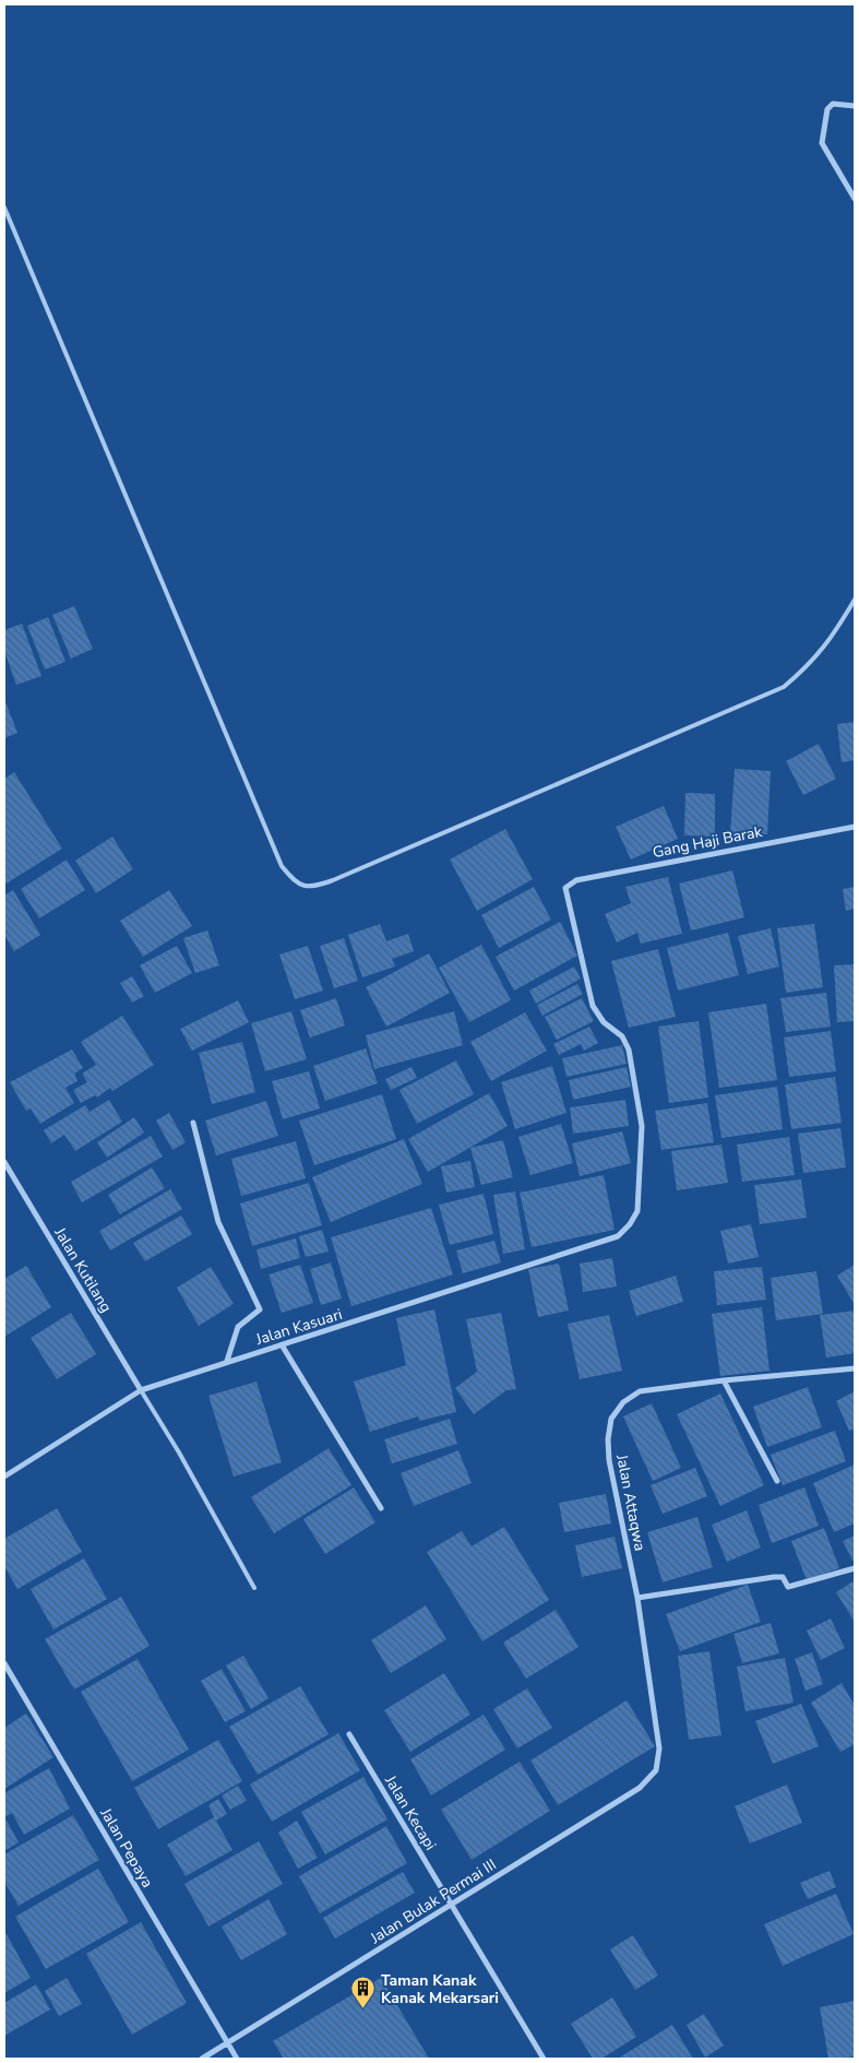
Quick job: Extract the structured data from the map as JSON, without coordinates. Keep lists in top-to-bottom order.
{
  "streets": {
    "street": [
      "Gang Haji Barak",
      "Jalan Kutilang",
      "Jalan Kasuari",
      "Jalan Attaqwa",
      "Jalan Kecapi",
      "Jalan Pepaya",
      "Jalan Bulak Permai III"
    ]
  },
  "crossings": [
    ["Gang Haji Barak", "Jalan Kasuari"],
    ["Jalan Kutilang", "Jalan Kasuari"],
    ["Jalan Attaqwa", "Jalan Bulak Permai III"],
    ["Jalan Kecapi", "Jalan Bulak Permai III"],
    ["Jalan Pepaya", "Jalan Bulak Permai III"]
  ],
  "places": {
    "building": ["Taman Kanak Kanak Mekarsari"]
  }
}
